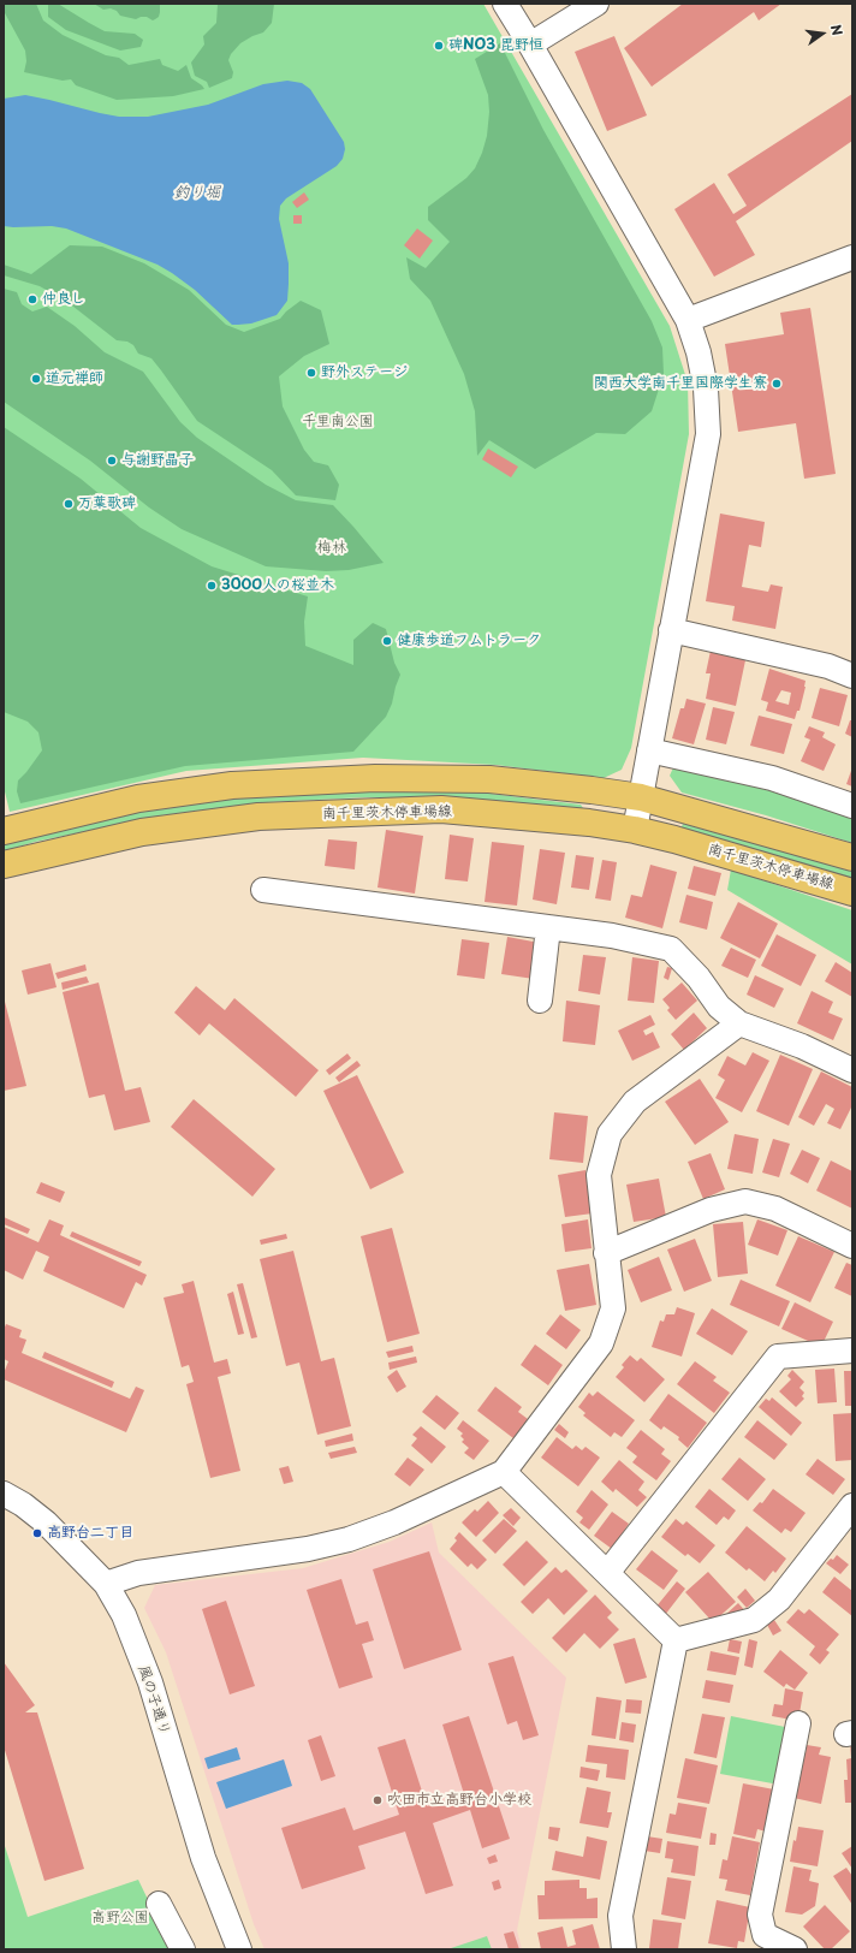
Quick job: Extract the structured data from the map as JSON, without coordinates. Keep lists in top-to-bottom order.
{
  "streets": {
    "main road": ["南千里茨木停車場線"],
    "street": ["風の子通り"]
  },
  "water": ["釣り堀"],
  "parks": ["千里南公園", "梅林", "高野公園"],
  "places": [
    "碑NO3 毘野恒",
    "仲良し",
    "野外ステージ",
    "道元禅師",
    "関西大学南千里国際学生寮",
    "与謝野晶子",
    "万葉歌碑",
    "3000人の桜並木",
    "健康歩道フムトラーク",
    "高野台二丁目",
    "吹田市立高野台小学校"
  ],
  "north": "right"
}
